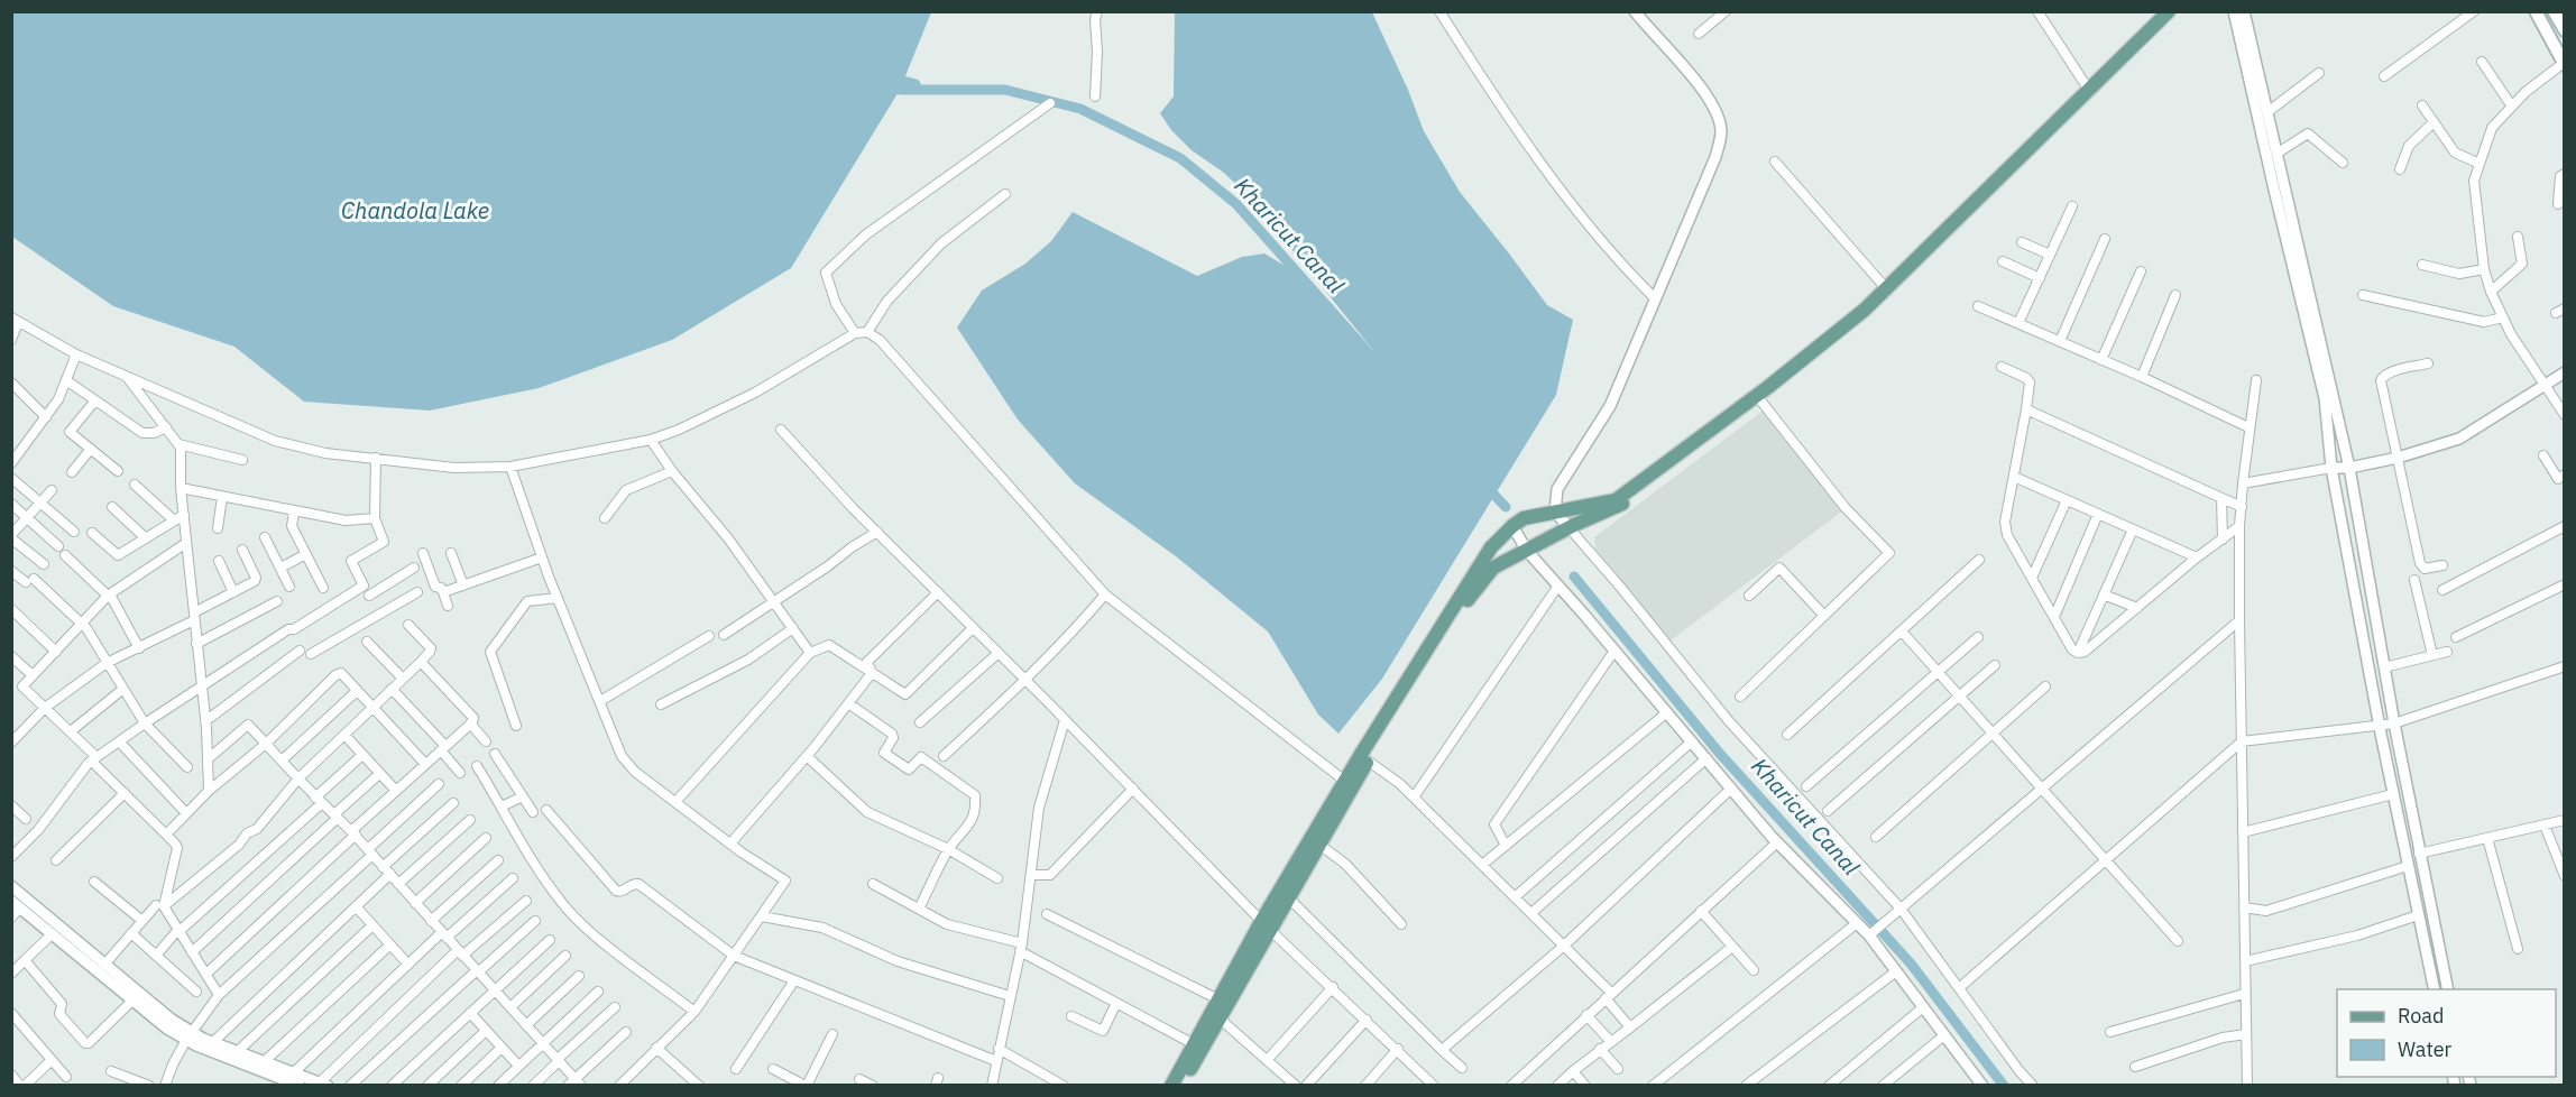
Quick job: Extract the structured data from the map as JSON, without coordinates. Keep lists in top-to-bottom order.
{
  "water": ["Chandola Lake", "Kharicut Canal"],
  "legend": ["Road", "Water"]
}
